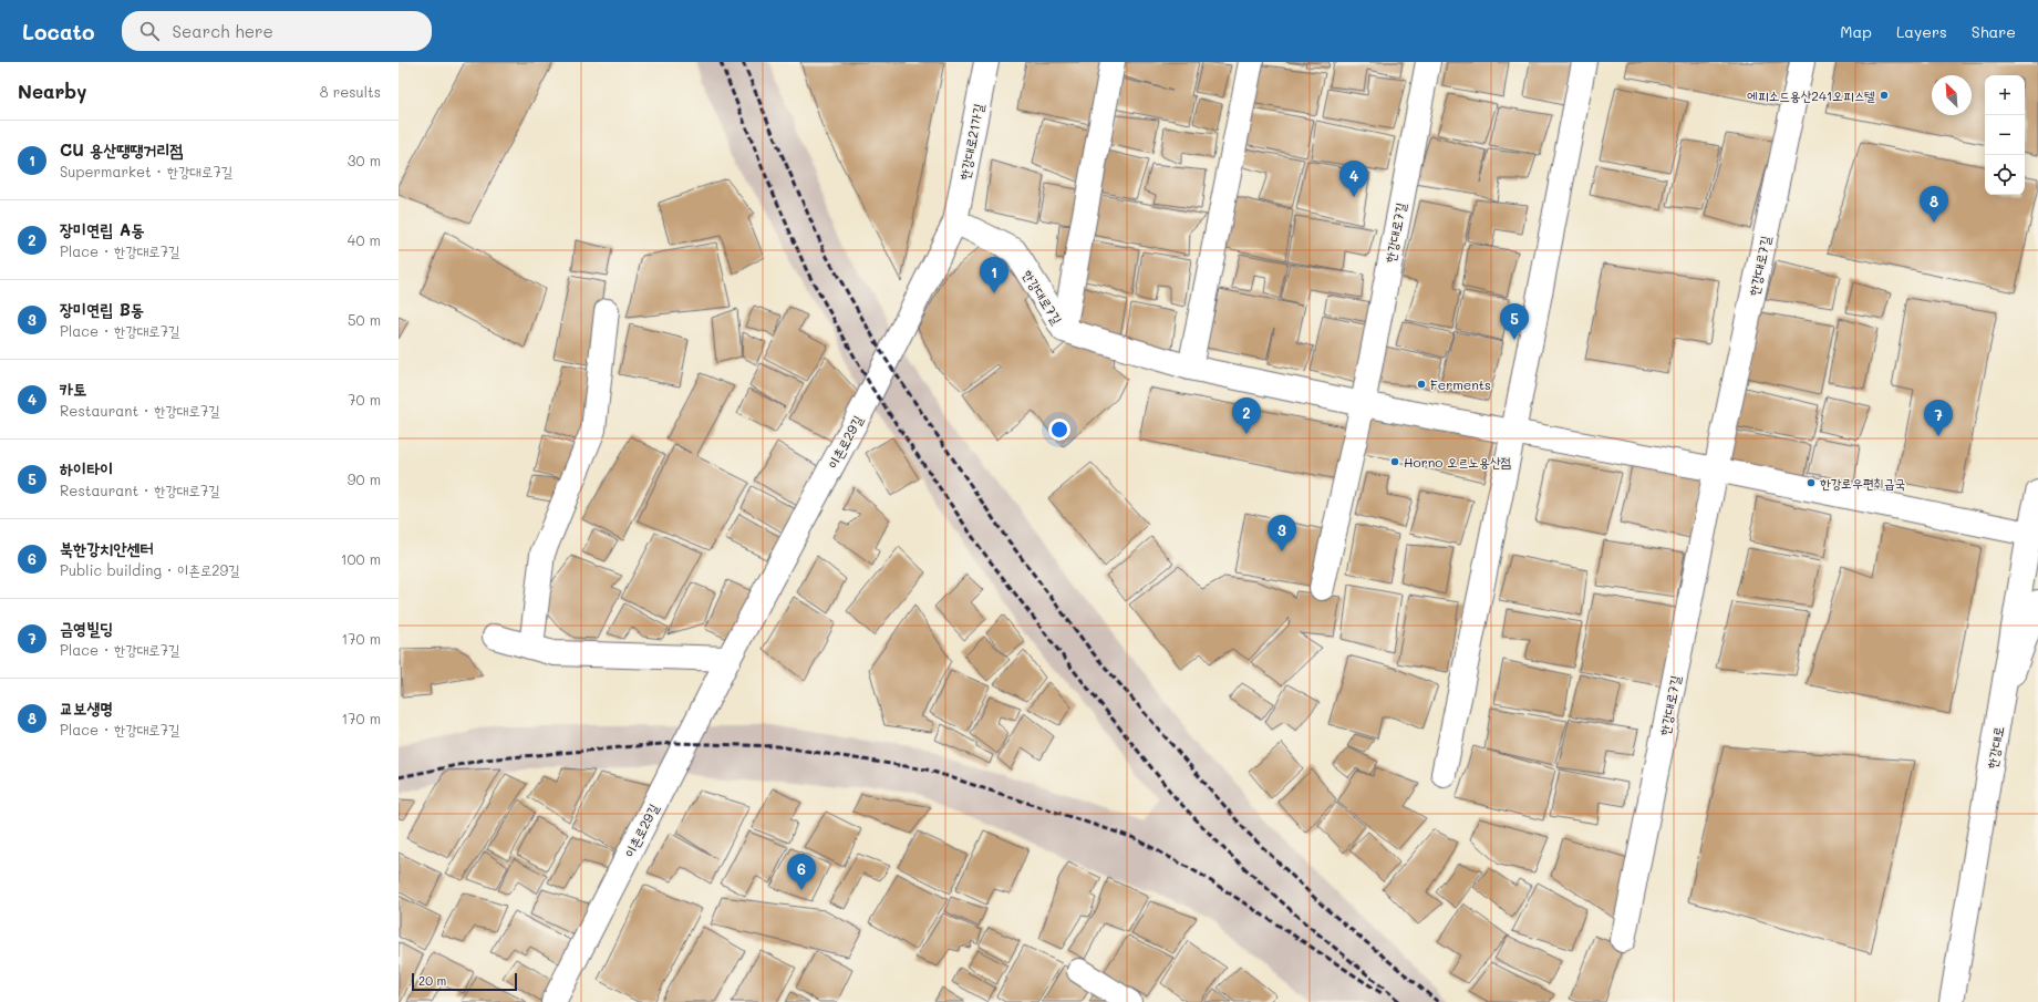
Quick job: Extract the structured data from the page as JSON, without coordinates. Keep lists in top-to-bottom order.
{
  "streets": {
    "street": [
      "한강대로21가길",
      "한강대로7길",
      "이촌로29길",
      "한강대로"
    ]
  },
  "crossings": [
    ["한강대로21가길", "한강대로7길"],
    ["한강대로21가길", "이촌로29길"],
    ["한강대로7길", "이촌로29길"],
    ["한강대로7길", "한강대로"]
  ],
  "places": [
    "에피소드용산241오피스텔",
    "Ferments",
    "Horno 오르노용산점",
    "한강로우편취급국"
  ],
  "scale_bar": "20 m",
  "north": "top left",
  "page": {
    "header": "Locato",
    "search": "Search here",
    "nav": ["Map", "Layers", "Share"],
    "heading": ["Nearby", "8 results"],
    "map_buttons": ["+", "−"],
    "list": [
      {
        "mark": "1",
        "name": "CU 용산땡땡거리점",
        "note": "Supermarket · 한강대로7길",
        "value": "30 m"
      },
      {
        "mark": "2",
        "name": "장미연립 A동",
        "note": "Place · 한강대로7길",
        "value": "40 m"
      },
      {
        "mark": "3",
        "name": "장미연립 B동",
        "note": "Place · 한강대로7길",
        "value": "50 m"
      },
      {
        "mark": "4",
        "name": "카토",
        "note": "Restaurant · 한강대로7길",
        "value": "70 m"
      },
      {
        "mark": "5",
        "name": "하이타이",
        "note": "Restaurant · 한강대로7길",
        "value": "90 m"
      },
      {
        "mark": "6",
        "name": "북한강치안센터",
        "note": "Public building · 이촌로29길",
        "value": "100 m"
      },
      {
        "mark": "7",
        "name": "금영빌딩",
        "note": "Place · 한강대로7길",
        "value": "170 m"
      },
      {
        "mark": "8",
        "name": "교보생명",
        "note": "Place · 한강대로7길",
        "value": "170 m"
      }
    ],
    "pins": [
      "4",
      "8",
      "1",
      "5",
      "2",
      "7",
      "3",
      "6"
    ],
    "scale": "20 m"
  }
}
